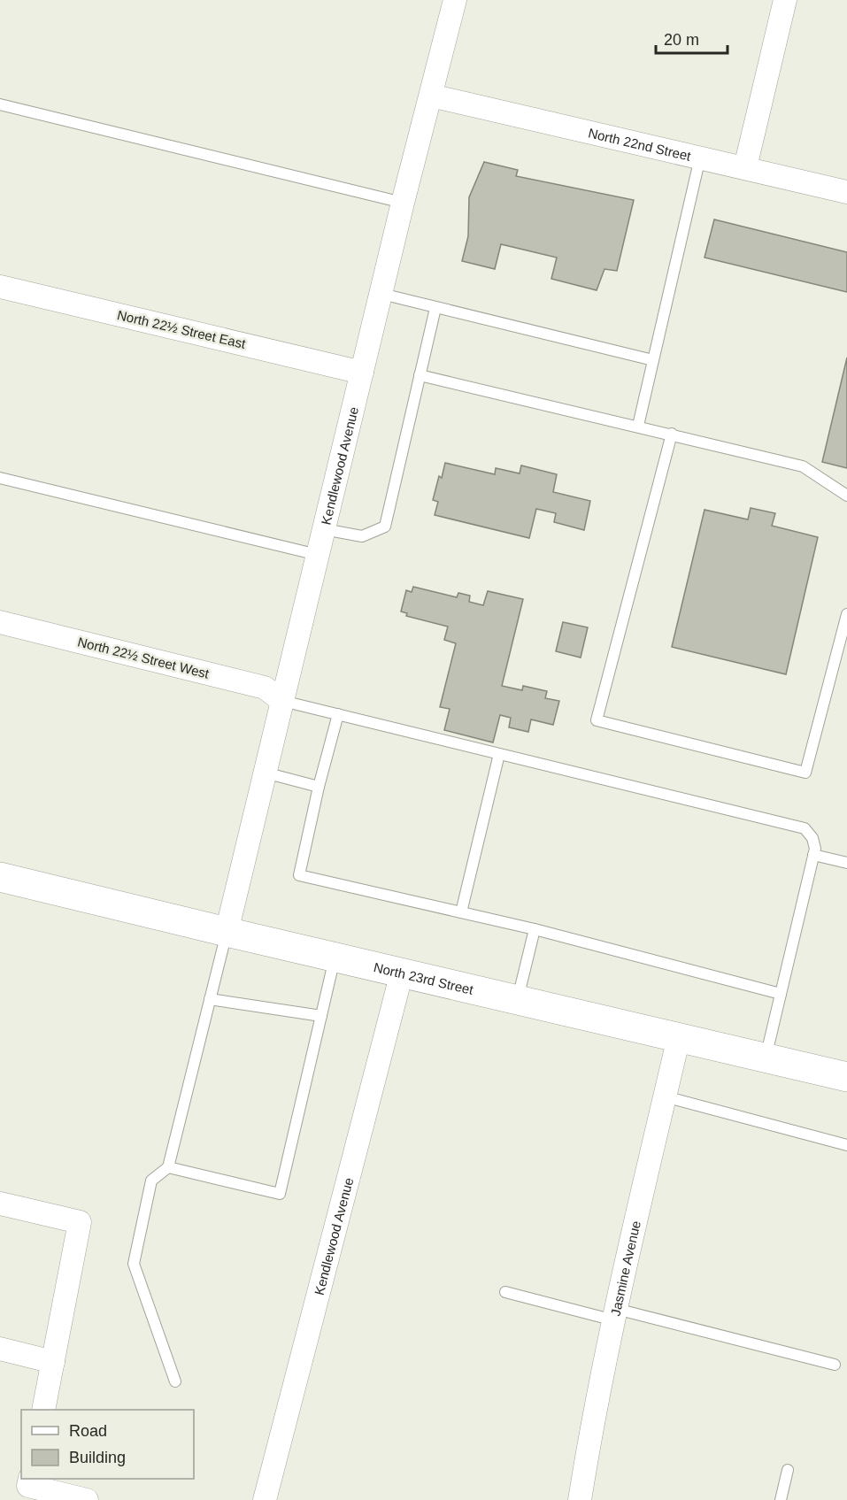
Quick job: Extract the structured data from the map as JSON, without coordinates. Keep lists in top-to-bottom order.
{
  "streets": {
    "main road": ["North 23rd Street"],
    "street": [
      "North 22nd Street",
      "North 22½ Street East",
      "Kendlewood Avenue",
      "North 22½ Street West",
      "Jasmine Avenue"
    ]
  },
  "crossings": [
    ["North 22nd Street", "Kendlewood Avenue"],
    ["North 22½ Street East", "Kendlewood Avenue"],
    ["Kendlewood Avenue", "North 22½ Street West"],
    ["Kendlewood Avenue", "North 23rd Street"],
    ["North 23rd Street", "Jasmine Avenue"]
  ],
  "legend": ["Road", "Building"],
  "scale_bar": "20 m"
}
